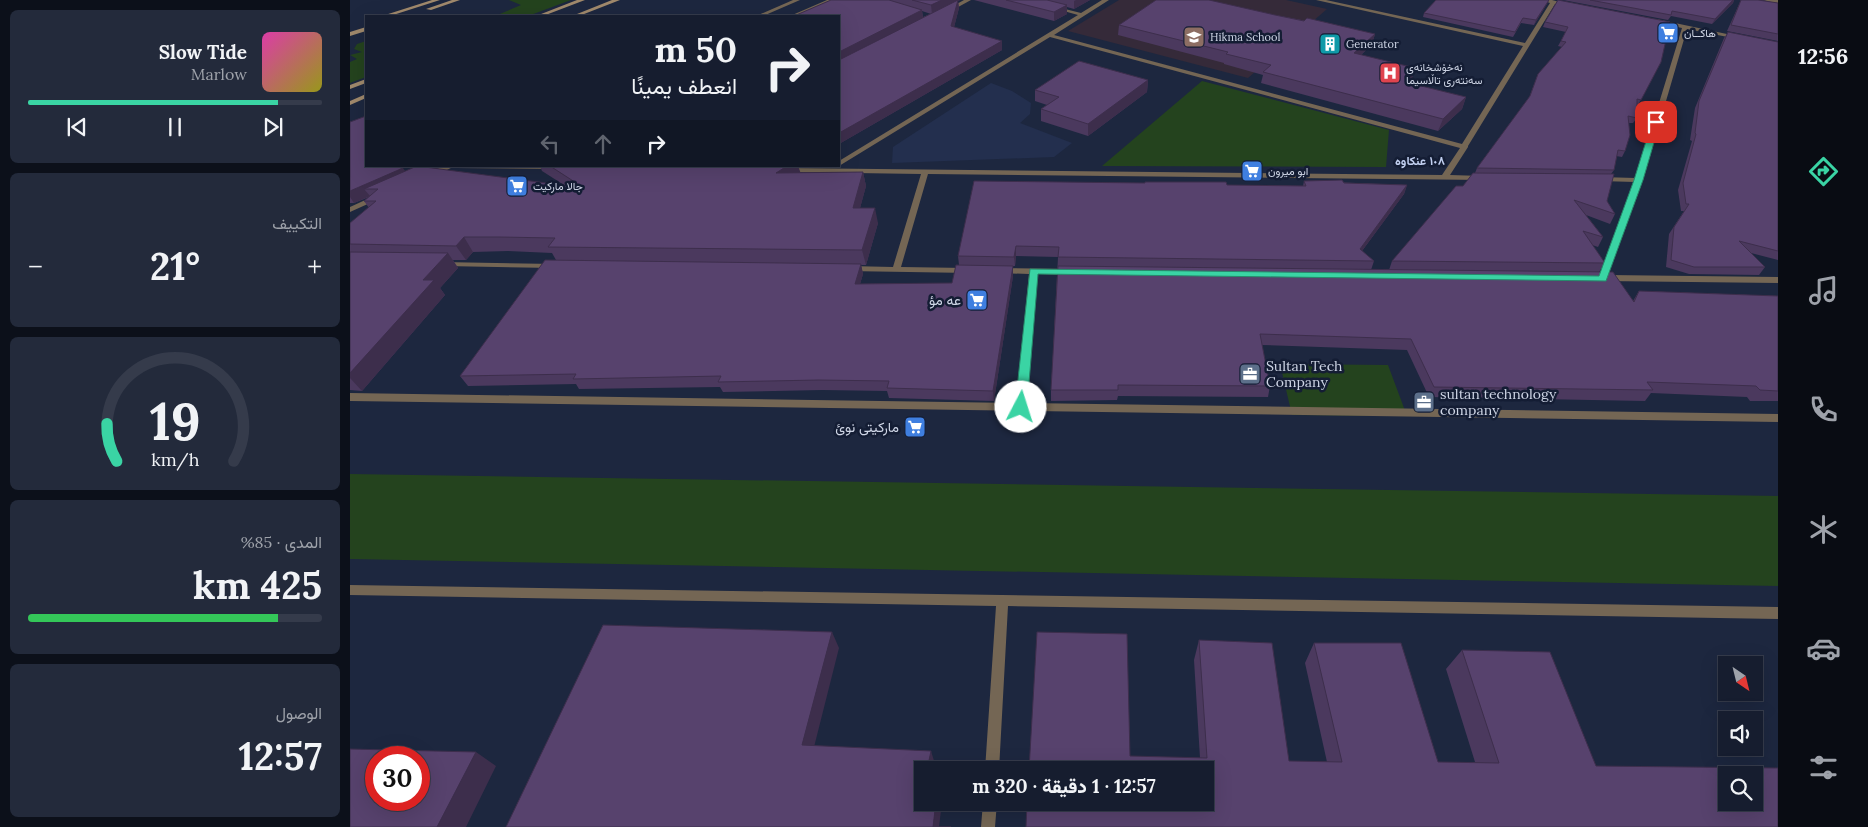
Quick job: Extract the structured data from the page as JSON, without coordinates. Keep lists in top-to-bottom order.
{
  "districts": ["١٠٨ عنکاوە"],
  "places": {
    "supermarket": [
      "هاكــان",
      "ابو ميرون",
      "جالا ماركيت",
      "عه مؤ",
      "مارکیتی نوئ"
    ],
    "school or university": ["Hikma School"],
    "building": ["Generator"],
    "hospital": ["نەخۆشخانەی سەنتەری تاڵاسیما"],
    "office": ["Sultan Tech Company", "sultan technology company"]
  },
  "north": "bottom right",
  "page": {
    "tabs": "12:56",
    "turn": ["50 m", "انعطف يمينًا"],
    "song": ["Slow Tide", "Marlow"],
    "tile": [
      "التكييف",
      ["المدى · 85%", "425 km"],
      ["الوصول", "12:57"]
    ],
    "heat": ["−", "21°", "+"],
    "limit": "30",
    "trip": "12:57 · 1 دقيقة · 320 m",
    "gauge": ["19", "km/h"]
  }
}
